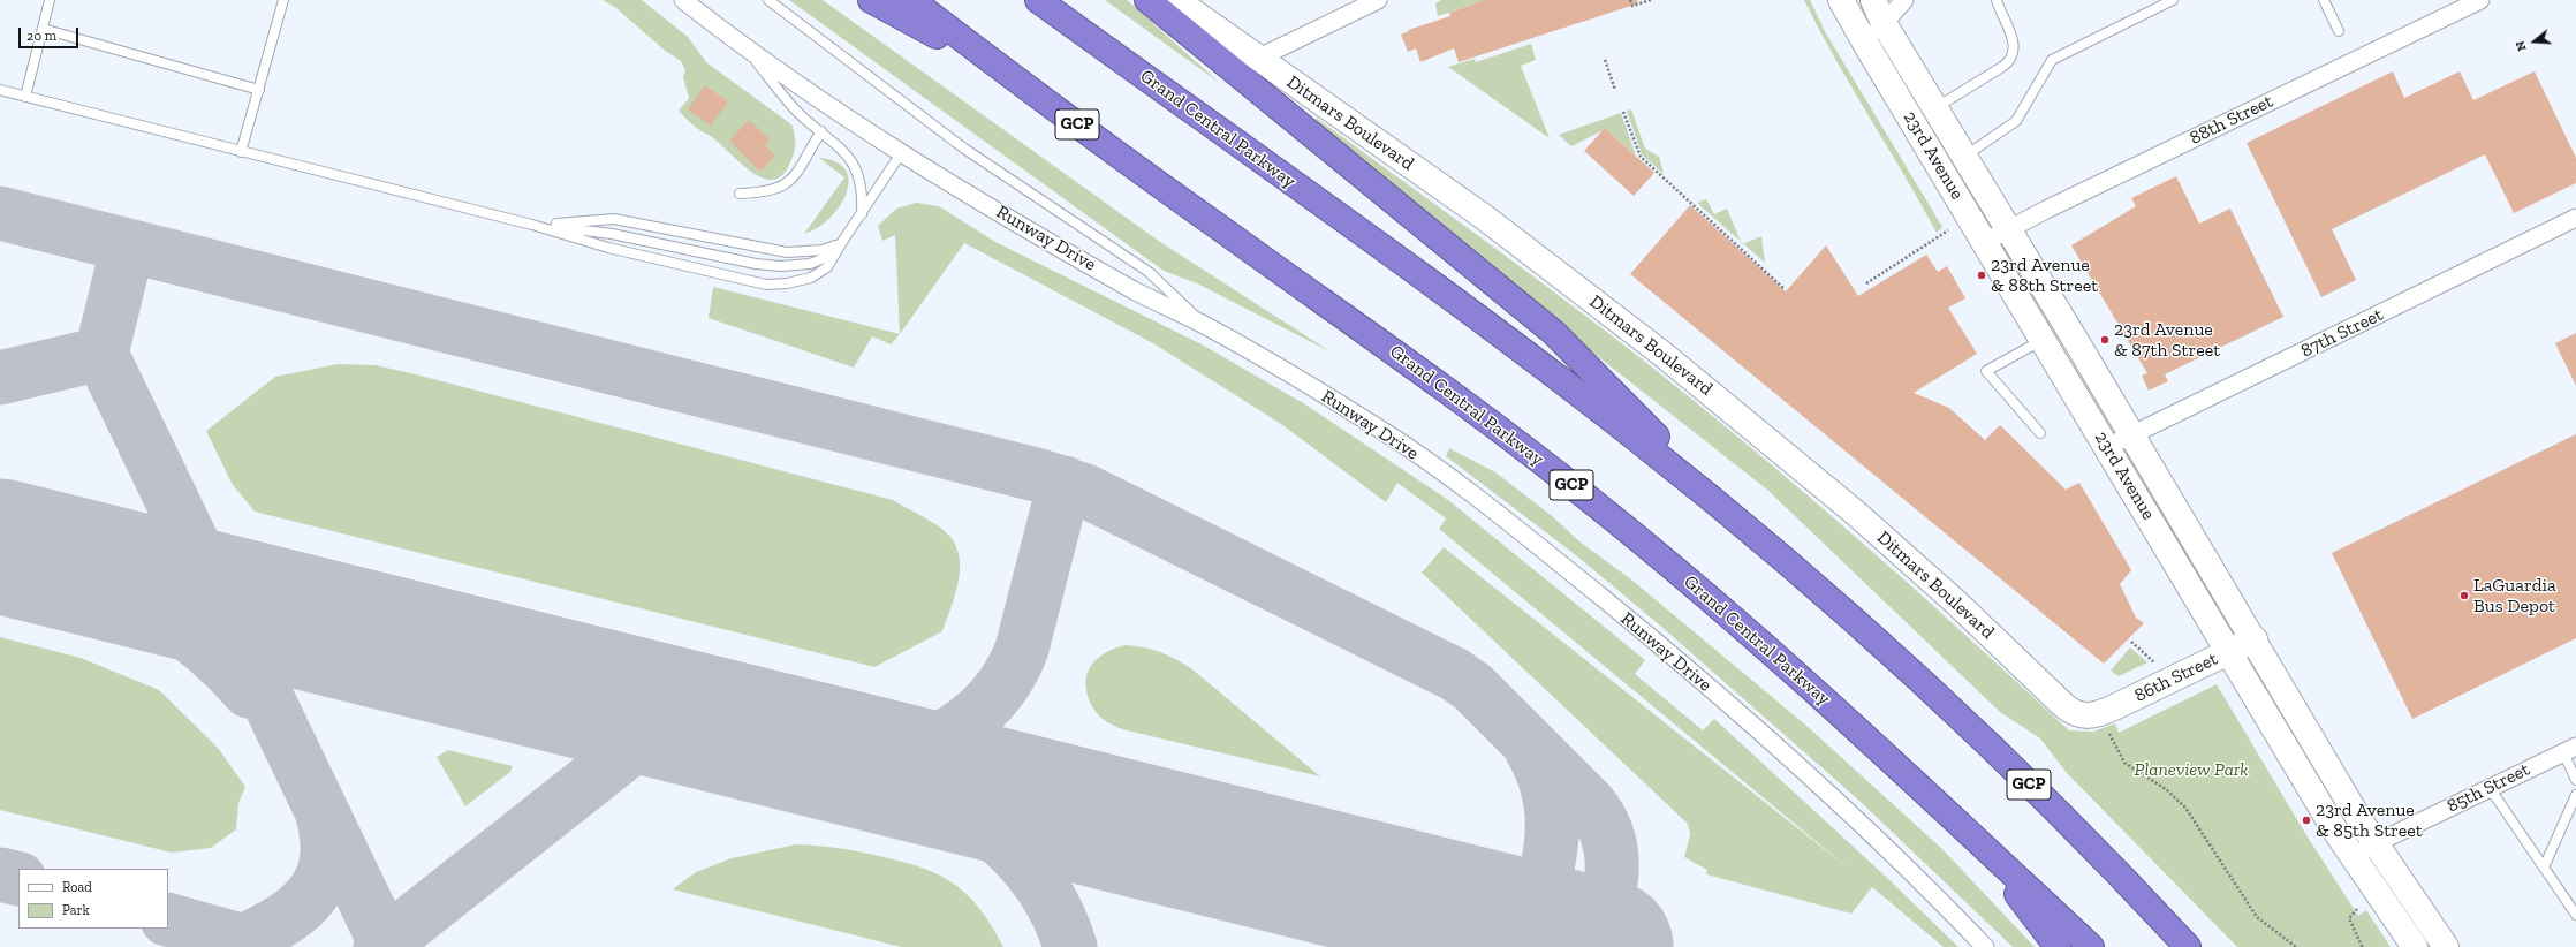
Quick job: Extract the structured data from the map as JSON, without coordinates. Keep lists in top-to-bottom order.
{
  "streets": {
    "highway": ["GCP", "Grand Central Parkway"],
    "street": [
      "88th Street",
      "Ditmars Boulevard",
      "23rd Avenue",
      "Runway Drive",
      "87th Street",
      "86th Street",
      "85th Street"
    ]
  },
  "crossings": [
    ["88th Street", "23rd Avenue"],
    ["Ditmars Boulevard", "86th Street"],
    ["23rd Avenue", "87th Street"],
    ["23rd Avenue", "86th Street"],
    ["23rd Avenue", "85th Street"]
  ],
  "parks": ["Planeview Park"],
  "places": [
    "23rd Avenue & 88th Street",
    "23rd Avenue & 87th Street",
    "LaGuardia Bus Depot",
    "23rd Avenue & 85th Street"
  ],
  "legend": ["Road", "Park"],
  "scale_bar": "20 m",
  "north": "left"
}
